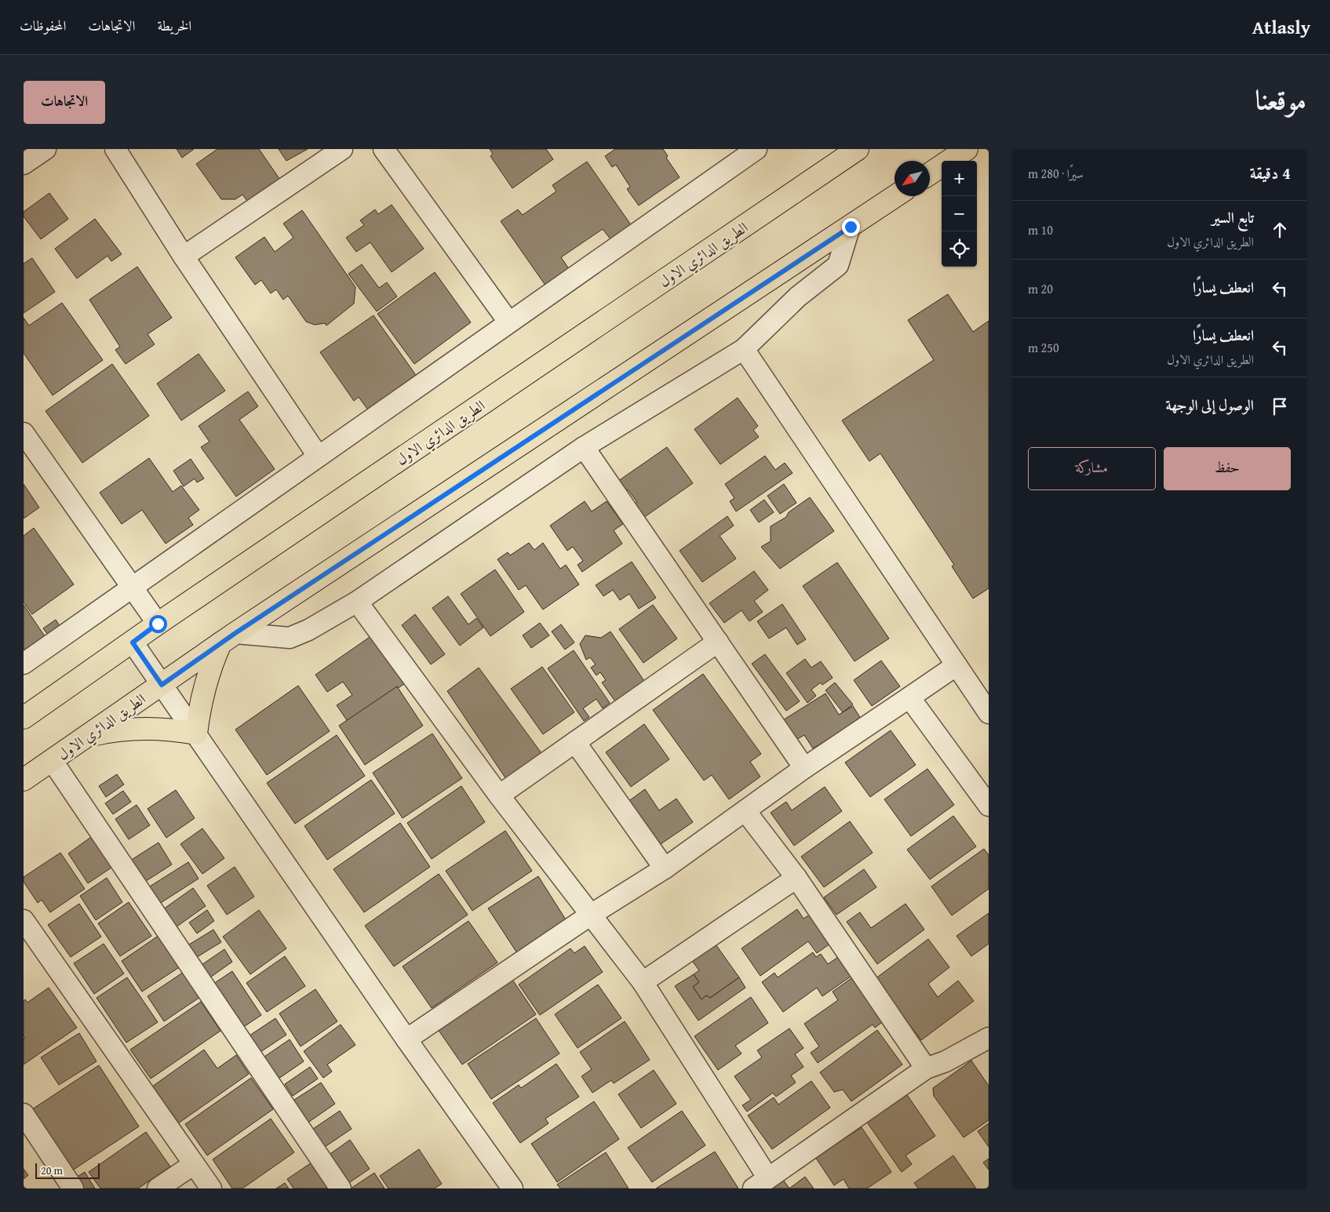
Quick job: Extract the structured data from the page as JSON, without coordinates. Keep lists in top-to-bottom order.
{
  "streets": {
    "main road": ["الطريق الدائري الاول"]
  },
  "scale_bar": "20 m",
  "north": "bottom left",
  "page": {
    "header": "Atlasly",
    "nav": ["الخريطة", "الاتجاهات", "المحفوظات"],
    "title": "موقعنا",
    "buttons": [
      "الاتجاهات",
      ["حفظ", "مشاركة"]
    ],
    "heading": ["4 دقيقة", "سيرًا · 280 m"],
    "map_buttons": ["+", "−"],
    "list": [
      ["تابع السير", "الطريق الدائري الاول", "10 m"],
      ["انعطف يسارًا", "20 m"],
      ["انعطف يسارًا", "الطريق الدائري الاول", "250 m"],
      "الوصول إلى الوجهة"
    ],
    "scale": "20 m"
  }
}
